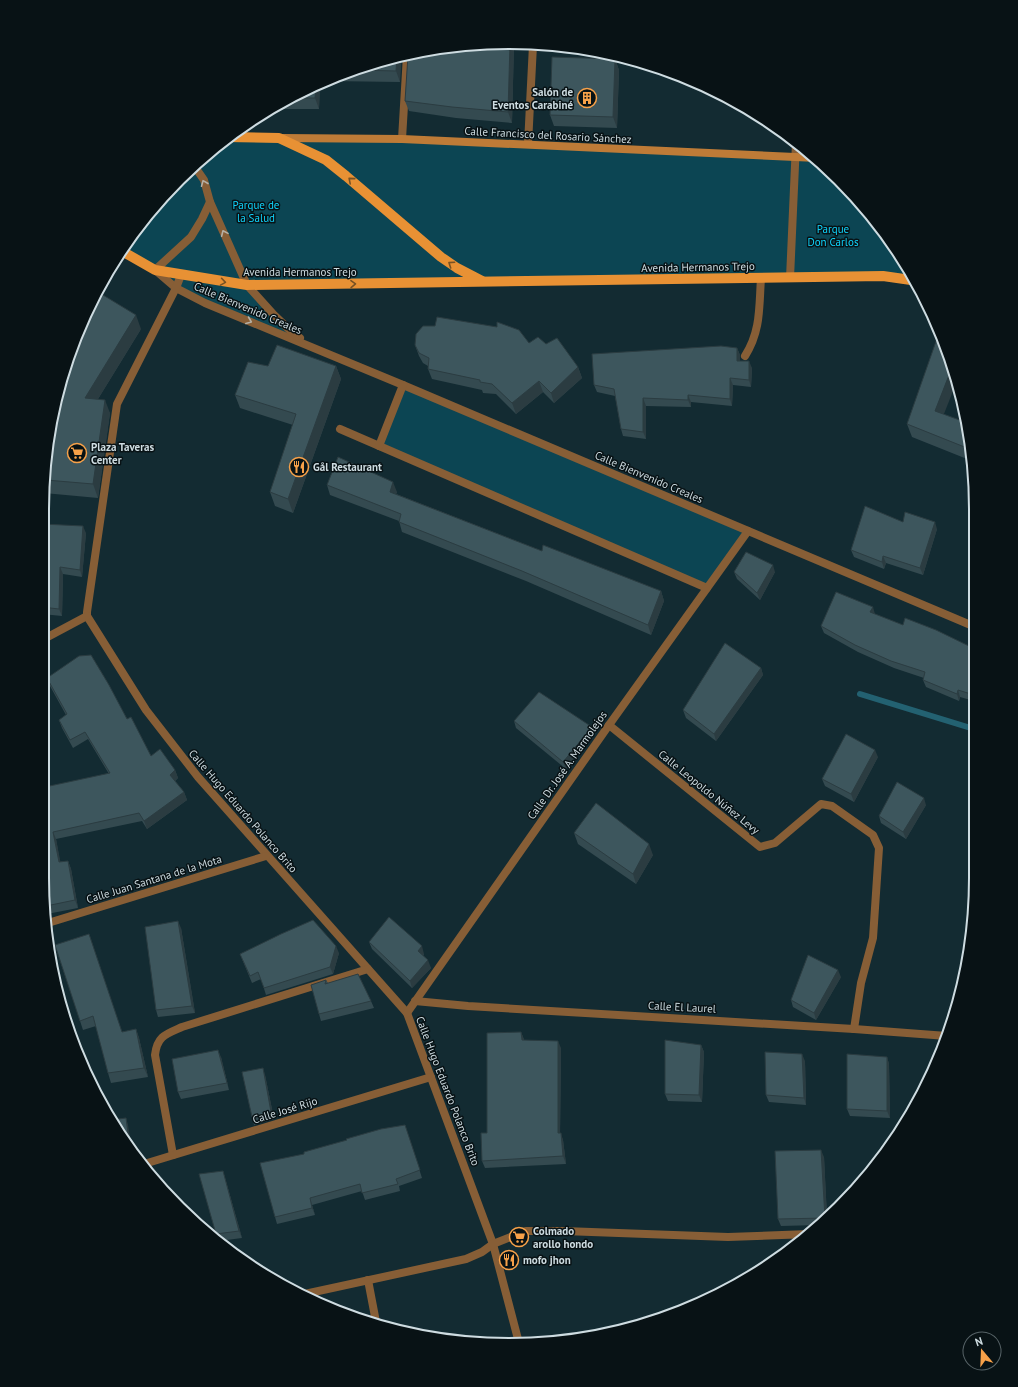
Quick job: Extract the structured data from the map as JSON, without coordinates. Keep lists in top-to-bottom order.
{
  "streets": {
    "main road": ["Calle Francisco del Rosario Sánchez", "Avenida Hermanos Trejo"],
    "street": [
      "Calle Bienvenido Creales",
      "Calle Dr. José A. Marmolejos",
      "Calle Leopoldo Núñez Levy",
      "Calle Hugo Eduardo Polanco Brito",
      "Calle Juan Santana de la Mota",
      "Calle El Laurel",
      "Calle José Rijo"
    ]
  },
  "crossings": [
    ["Calle Francisco del Rosario Sánchez", "Avenida Hermanos Trejo"],
    ["Avenida Hermanos Trejo", "Calle Bienvenido Creales"],
    ["Calle Bienvenido Creales", "Calle Dr. José A. Marmolejos"],
    ["Calle Dr. José A. Marmolejos", "Calle Leopoldo Núñez Levy"],
    ["Calle Dr. José A. Marmolejos", "Calle Hugo Eduardo Polanco Brito"],
    ["Calle Dr. José A. Marmolejos", "Calle El Laurel"],
    ["Calle Leopoldo Núñez Levy", "Calle El Laurel"],
    ["Calle Hugo Eduardo Polanco Brito", "Calle Juan Santana de la Mota"],
    ["Calle Hugo Eduardo Polanco Brito", "Calle José Rijo"]
  ],
  "parks": ["Parque de la Salud", "Parque Don Carlos"],
  "places": {
    "building": ["Salón de Eventos Carabiné"],
    "supermarket": ["Plaza Taveras Center", "Colmado arollo hondo"],
    "restaurant": ["Gål Restaurant", "mofo jhon"]
  },
  "north": "top"
}
